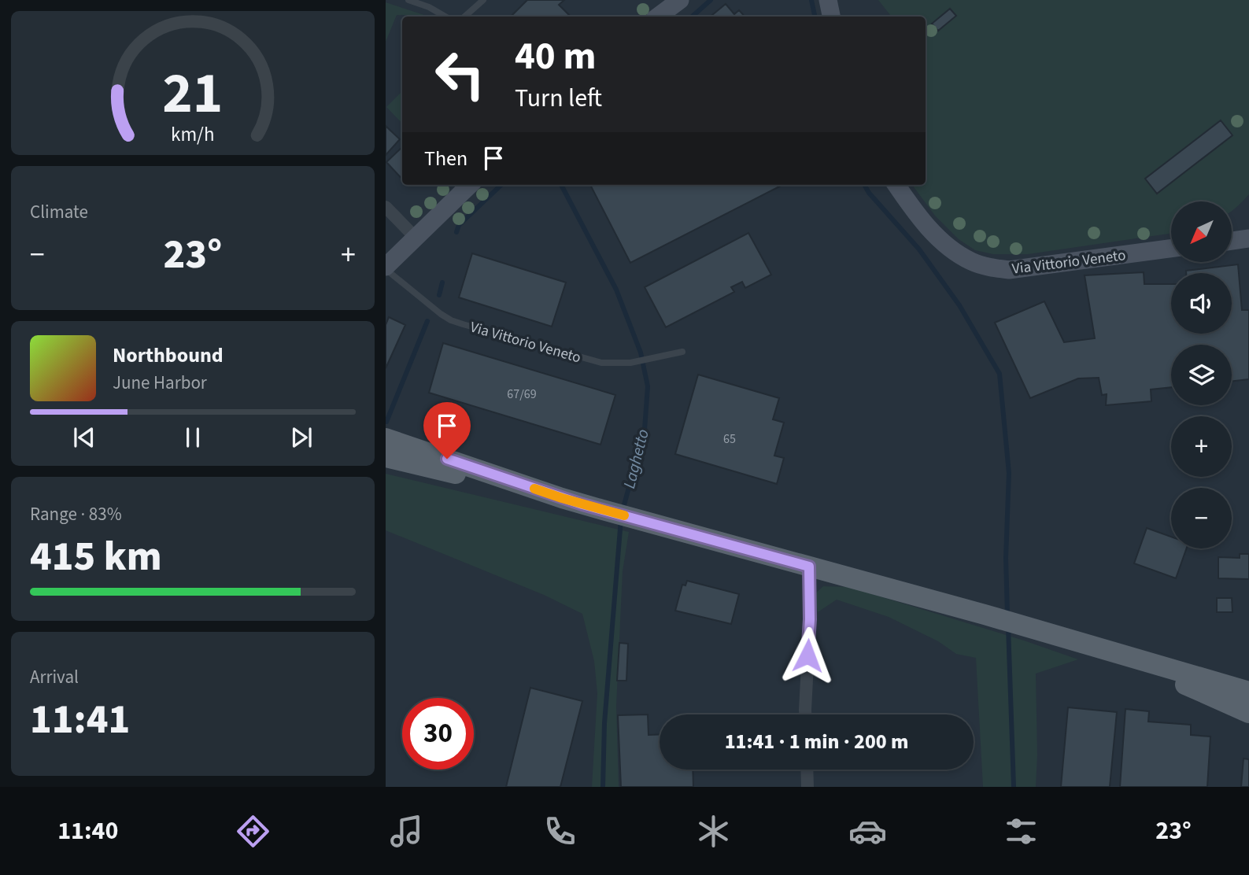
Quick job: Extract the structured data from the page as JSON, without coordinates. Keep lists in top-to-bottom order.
{
  "streets": {
    "street": ["Via Vittorio Veneto"]
  },
  "water": ["Laghetto"],
  "house_numbers": ["67/69", "65"],
  "north": "bottom left",
  "page": {
    "turn": ["40 m", "Turn left"],
    "then": "Then",
    "tile": [
      "Climate",
      ["Range · 83%", "415 km"],
      ["Arrival", "11:41"]
    ],
    "map_buttons": ["+", "−"],
    "heat": ["−", "23°", "+"],
    "song": ["Northbound", "June Harbor"],
    "limit": "30",
    "trip": "11:41 · 1 min · 200 m",
    "tabs": ["11:40", "23°"],
    "gauge": ["21", "km/h"]
  }
}
